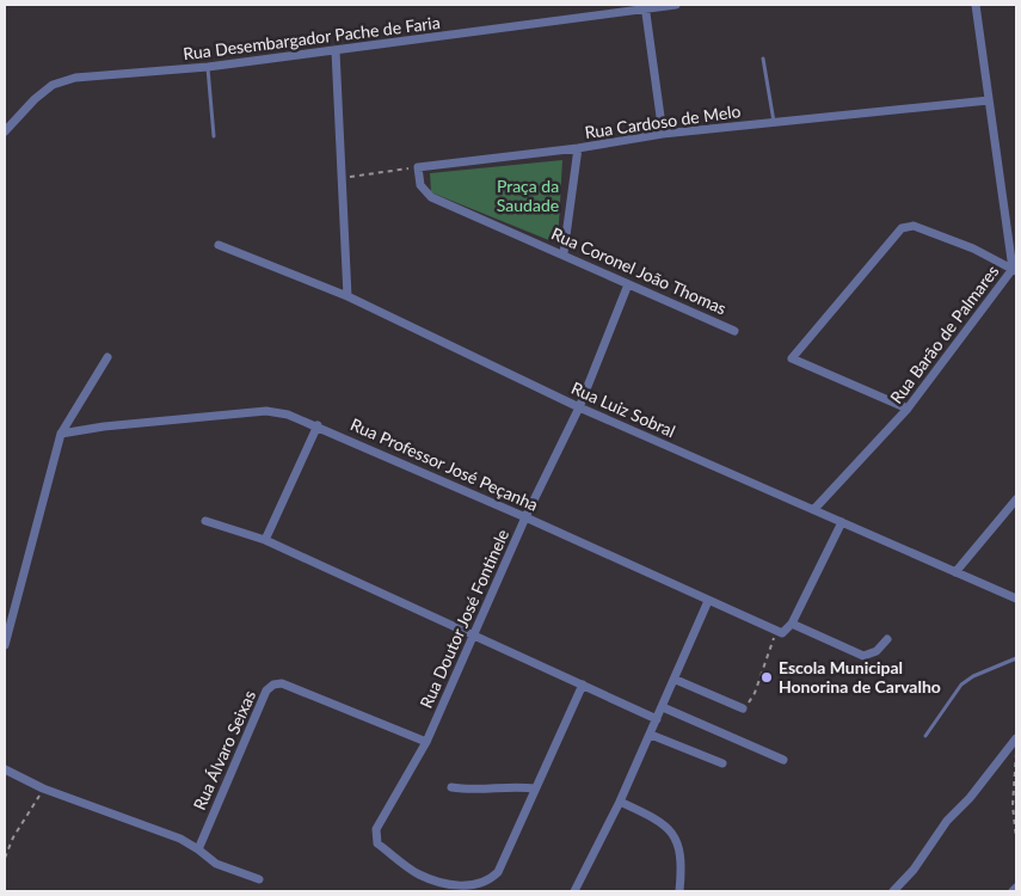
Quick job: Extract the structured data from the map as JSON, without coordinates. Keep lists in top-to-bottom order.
{
  "streets": {
    "street": [
      "Rua Desembargador Pache de Faria",
      "Rua Cardoso de Melo",
      "Rua Coronel João Thomas",
      "Rua Barão de Palmares",
      "Rua Luiz Sobral",
      "Rua Professor José Peçanha",
      "Rua Doutor José Fontinele",
      "Rua Álvaro Seixas"
    ]
  },
  "crossings": [
    ["Rua Cardoso de Melo", "Rua Coronel João Thomas"],
    ["Rua Cardoso de Melo", "Rua Barão de Palmares"],
    ["Rua Coronel João Thomas", "Rua Doutor José Fontinele"],
    ["Rua Barão de Palmares", "Rua Luiz Sobral"],
    ["Rua Luiz Sobral", "Rua Doutor José Fontinele"],
    ["Rua Professor José Peçanha", "Rua Doutor José Fontinele"],
    ["Rua Doutor José Fontinele", "Rua Álvaro Seixas"]
  ],
  "parks": ["Praça da Saudade"],
  "places": ["Escola Municipal Honorina de Carvalho"]
}
